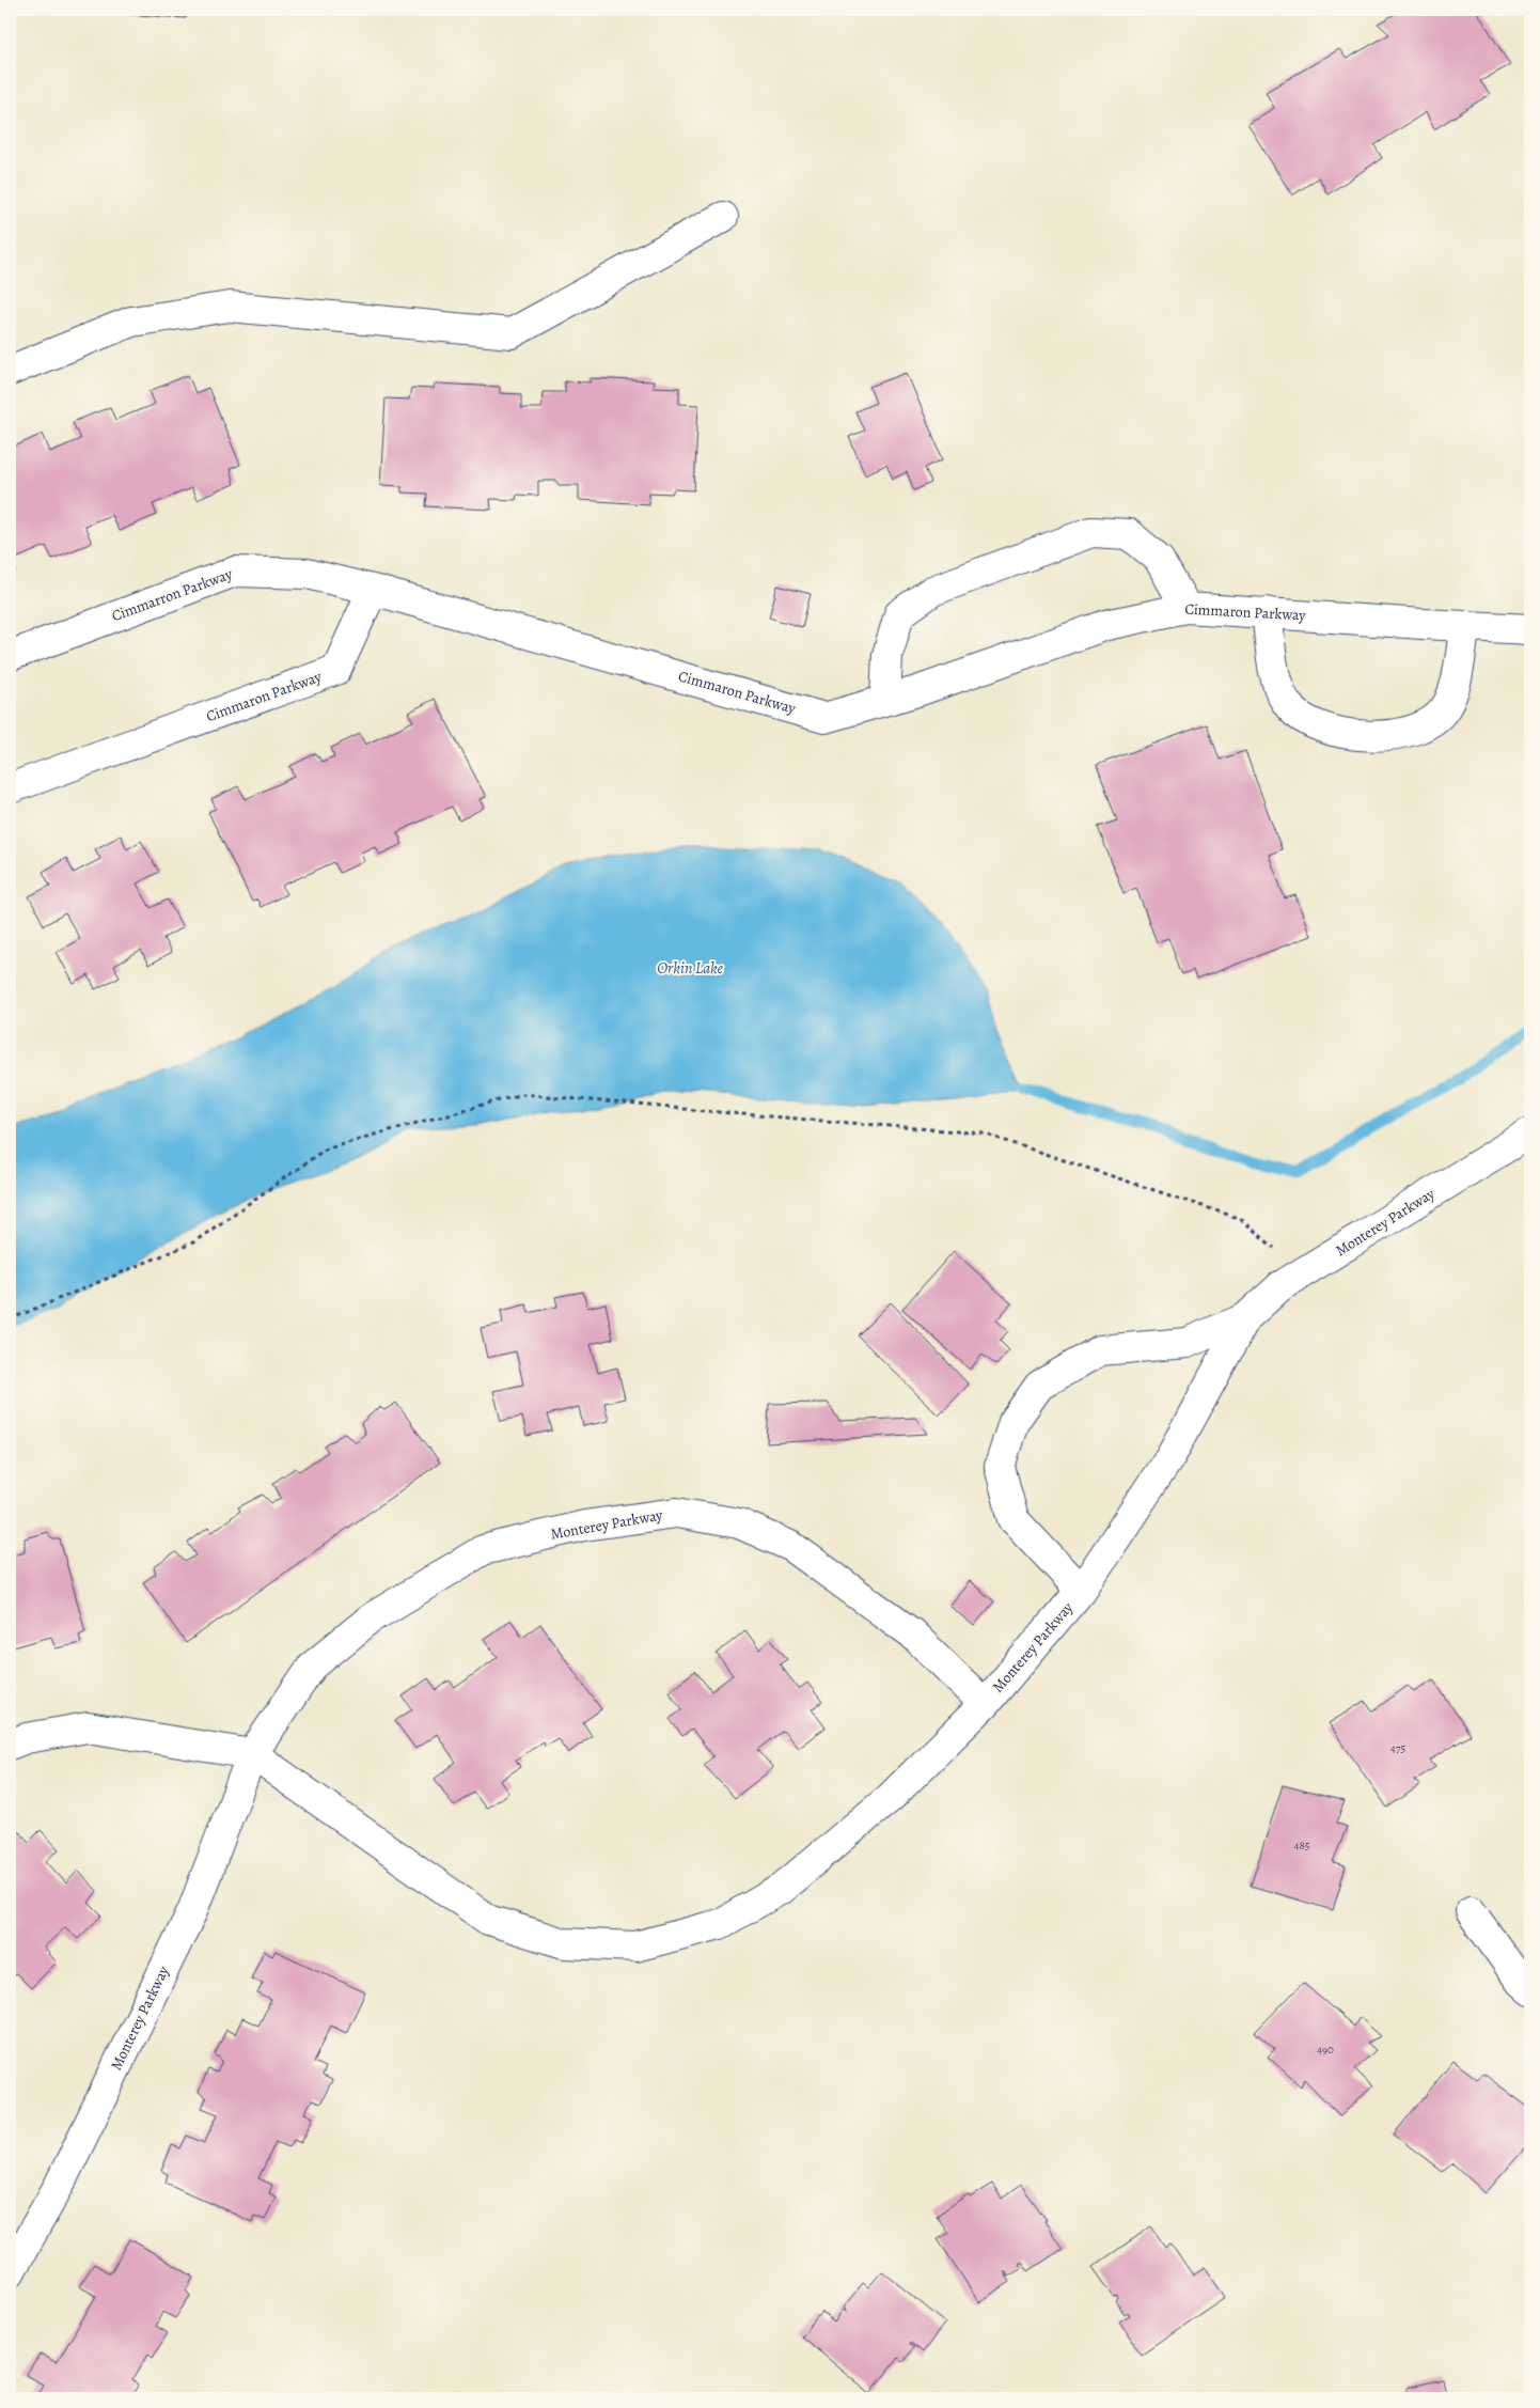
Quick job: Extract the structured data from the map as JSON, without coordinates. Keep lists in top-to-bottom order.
{
  "streets": {
    "street": ["Cimmarron Parkway", "Cimmaron Parkway", "Monterey Parkway"]
  },
  "crossings": [
    ["Cimmarron Parkway", "Cimmaron Parkway"]
  ],
  "water": ["Orkin Lake"],
  "house_numbers": ["475", "485", "490"]
}
